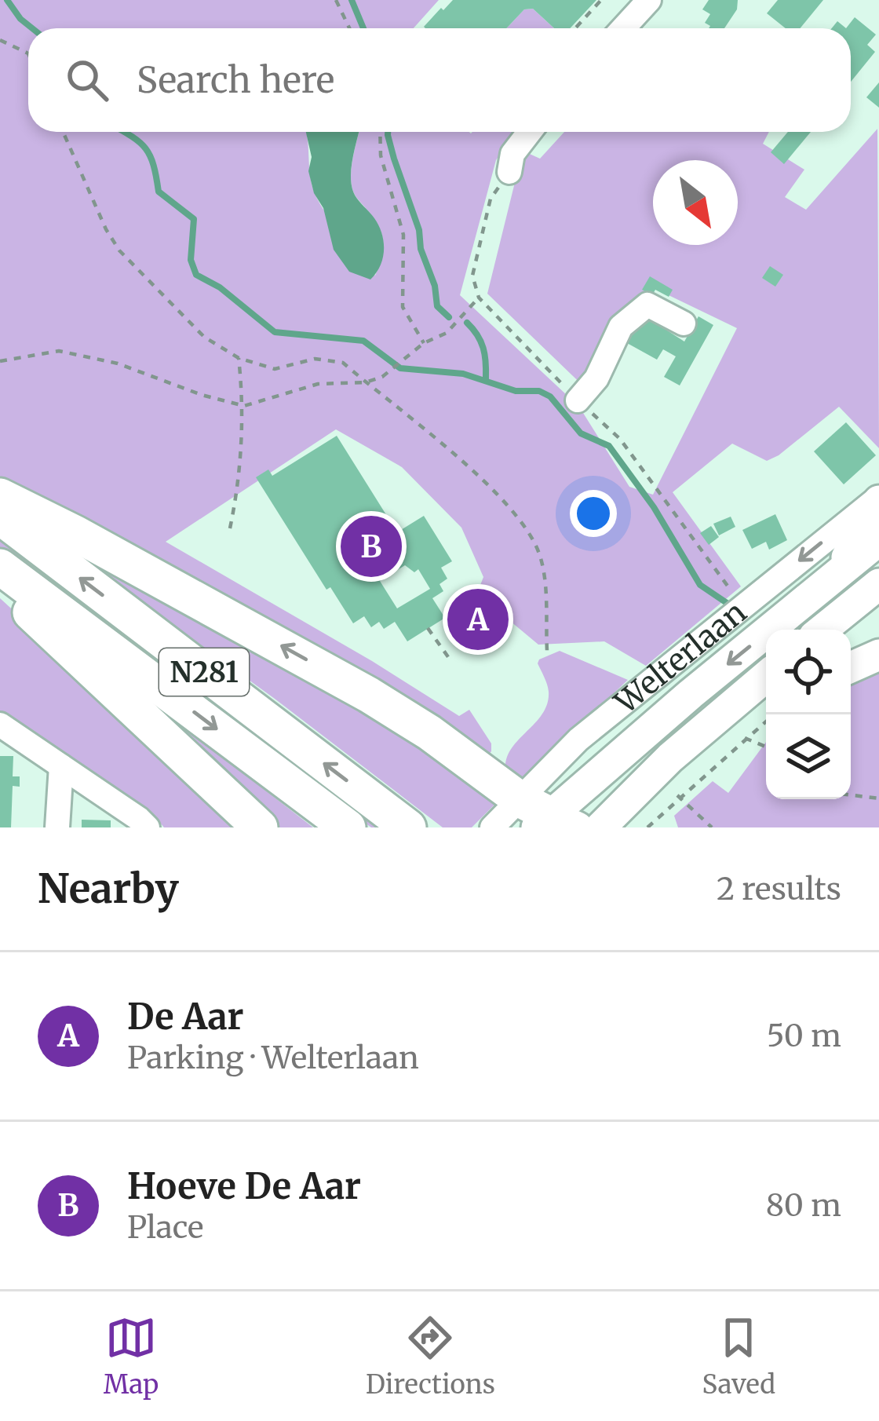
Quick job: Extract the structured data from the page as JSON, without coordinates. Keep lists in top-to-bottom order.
{
  "streets": {
    "highway": ["N281"],
    "main road": ["Welterlaan"]
  },
  "crossings": [
    ["Welterlaan", "N281"]
  ],
  "north": "bottom right",
  "page": {
    "search": "Search here",
    "pins": ["B", "A"],
    "heading": ["Nearby", "2 results"],
    "list": [
      {
        "mark": "A",
        "name": "De Aar",
        "note": "Parking · Welterlaan",
        "value": "50 m"
      },
      {
        "mark": "B",
        "name": "Hoeve De Aar",
        "note": "Place",
        "value": "80 m"
      }
    ],
    "nav": ["Map", "Directions", "Saved"]
  }
}
